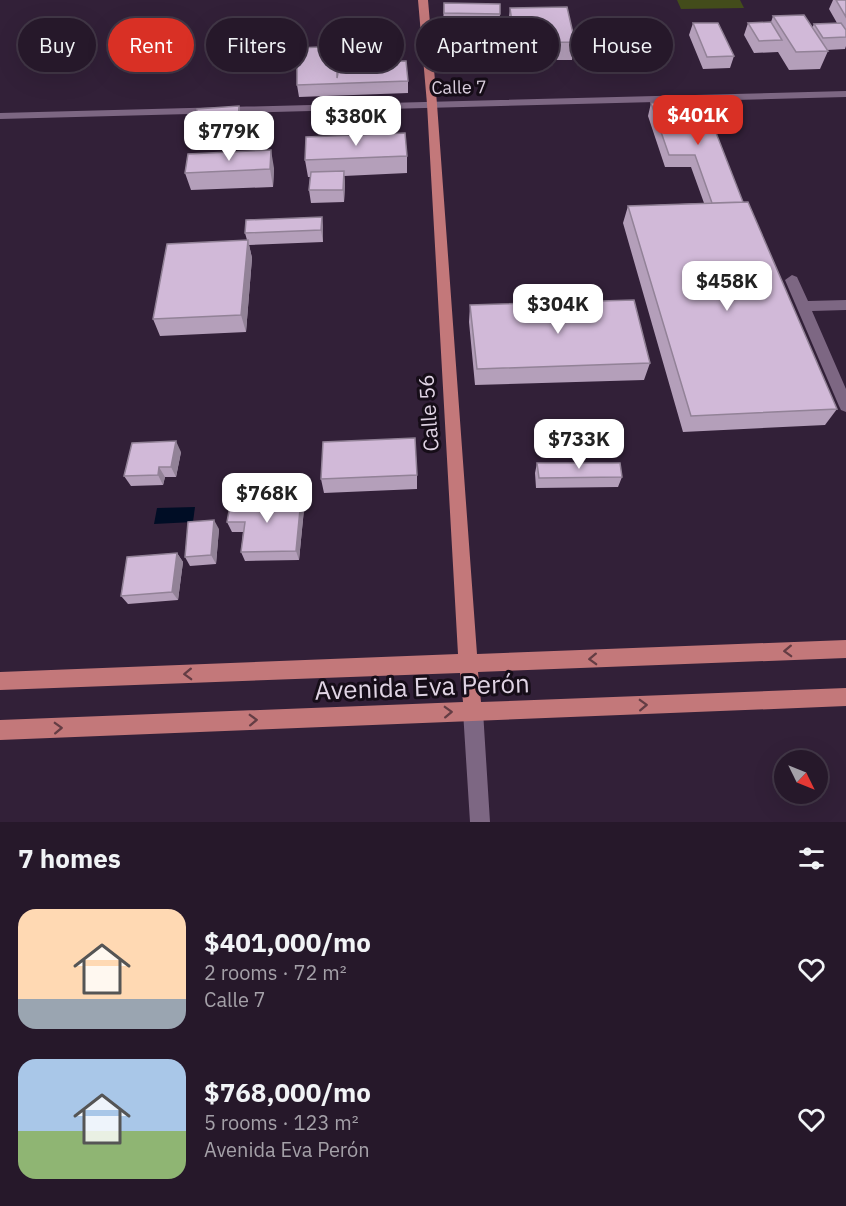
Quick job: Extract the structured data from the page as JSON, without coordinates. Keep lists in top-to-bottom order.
{
  "streets": {
    "main road": ["Calle 56", "Avenida Eva Perón"],
    "street": ["Calle 7"]
  },
  "crossings": [
    ["Calle 7", "Calle 56"],
    ["Calle 56", "Avenida Eva Perón"]
  ],
  "north": "bottom right",
  "page": {
    "chip": [
      "Buy",
      "Rent",
      "Filters",
      "New",
      "Apartment",
      "House"
    ],
    "price": [
      "$401K",
      "$380K",
      "$779K",
      "$458K",
      "$304K",
      "$733K",
      "$768K"
    ],
    "heading": "7 homes",
    "list": [
      {
        "name": "$401,000/mo",
        "note": "2 rooms · 72 m² · Calle 7"
      },
      {
        "name": "$768,000/mo",
        "note": "5 rooms · 123 m² · Avenida Eva Perón"
      }
    ]
  }
}
